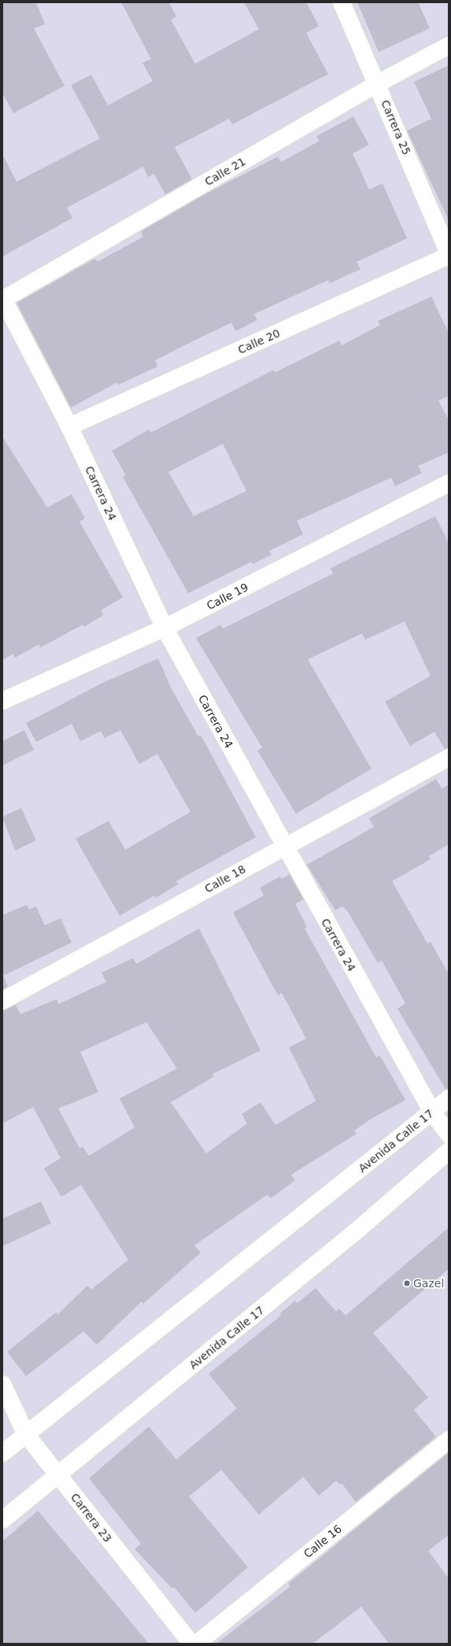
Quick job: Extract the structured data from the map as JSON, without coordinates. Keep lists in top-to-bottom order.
{
  "streets": {
    "street": [
      "Carrera 25",
      "Calle 21",
      "Calle 20",
      "Carrera 24",
      "Calle 19",
      "Calle 18",
      "Avenida Calle 17",
      "Carrera 23",
      "Calle 16"
    ]
  },
  "crossings": [
    ["Carrera 25", "Calle 21"],
    ["Calle 21", "Carrera 24"],
    ["Calle 20", "Carrera 24"],
    ["Carrera 24", "Calle 19"],
    ["Carrera 24", "Calle 18"],
    ["Carrera 24", "Avenida Calle 17"],
    ["Avenida Calle 17", "Carrera 23"]
  ],
  "places": ["Gazel"]
}
